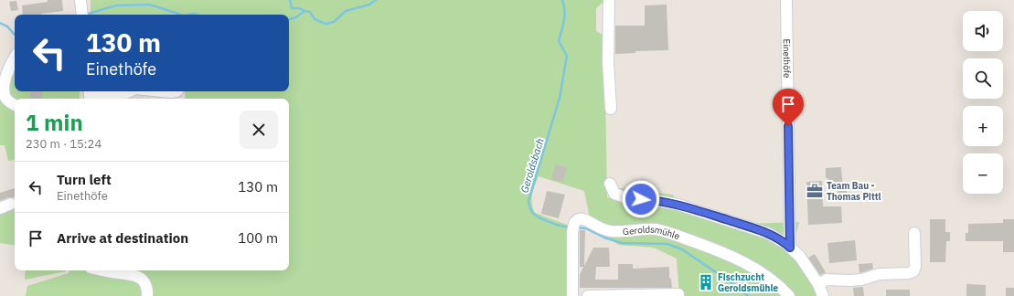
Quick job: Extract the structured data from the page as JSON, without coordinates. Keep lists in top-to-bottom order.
{
  "streets": {
    "street": ["Einethöfe", "Geroldsmühle"]
  },
  "water": ["Geroldsbach"],
  "places": {
    "office": ["Team Bau - Thomas Pittl"],
    "building": ["Fischzucht Geroldsmühle"]
  },
  "page": {
    "map_buttons": ["+", "−"],
    "turn": ["130 m", "Einethöfe"],
    "heading": ["1 min", "230 m · 15:24"],
    "list": [
      {
        "name": "Turn left",
        "note": "Einethöfe",
        "value": "130 m"
      },
      {
        "name": "Arrive at destination",
        "value": "100 m"
      }
    ]
  }
}
